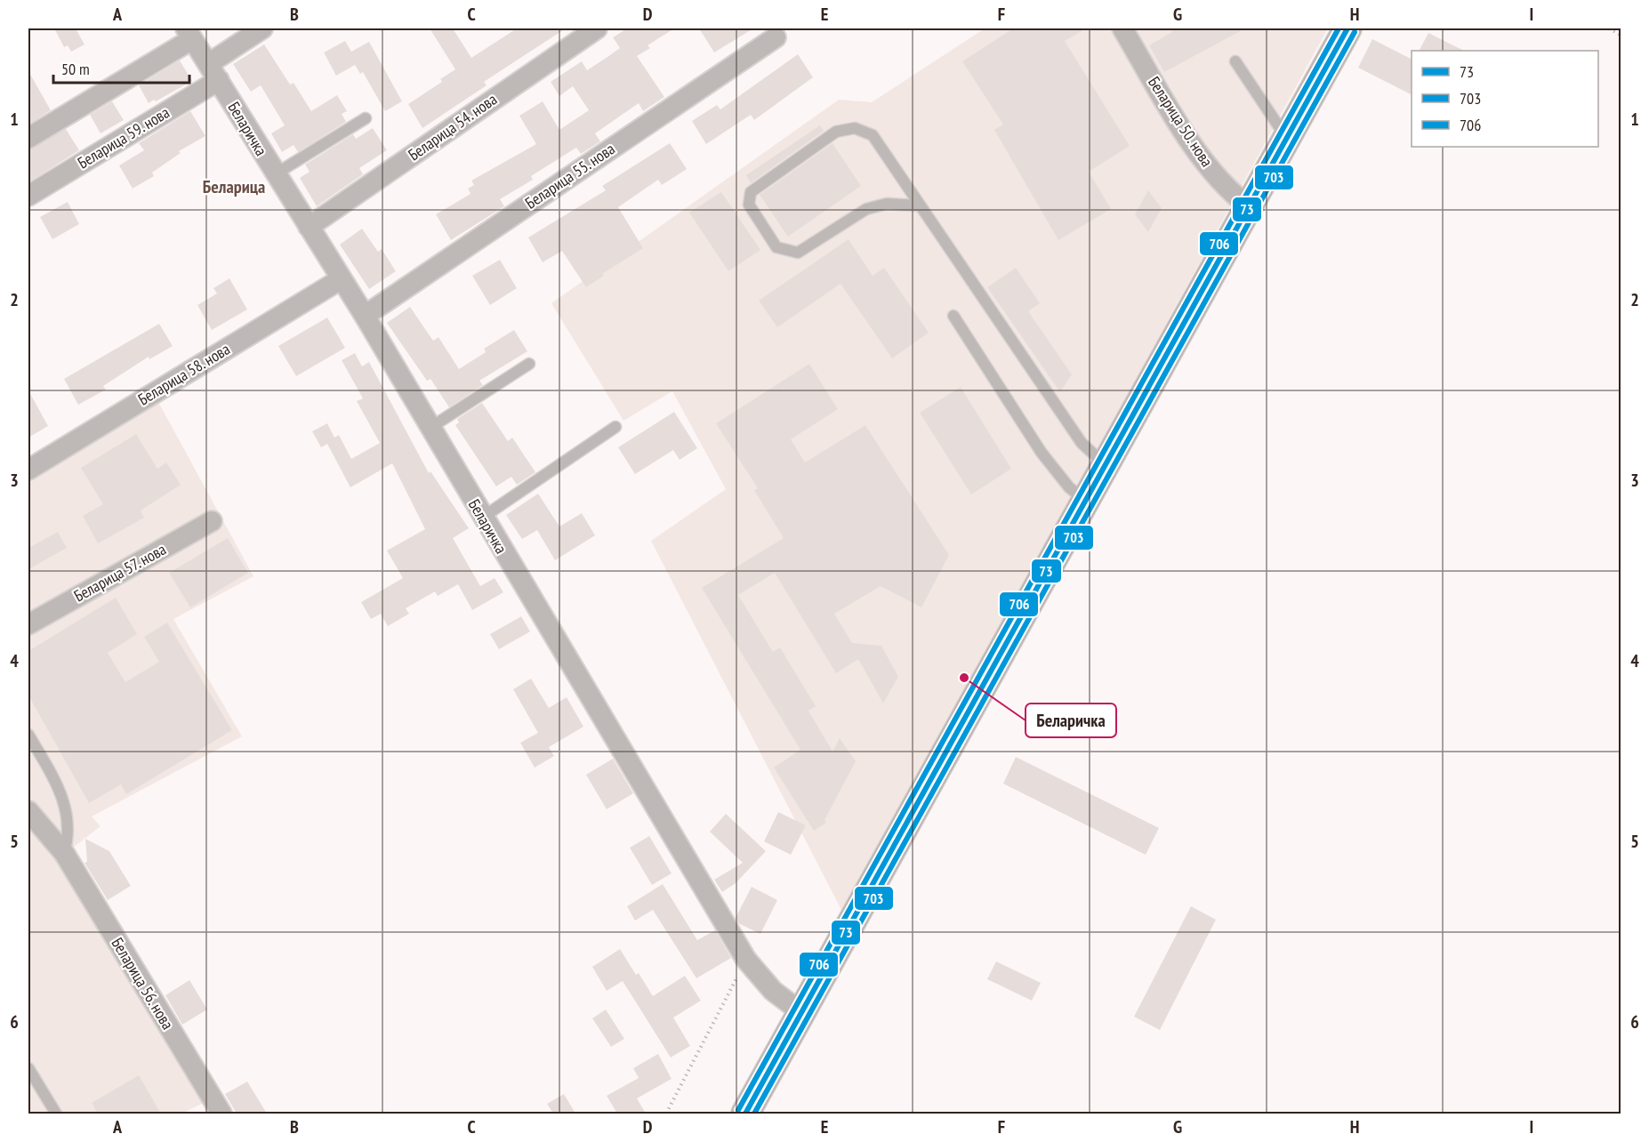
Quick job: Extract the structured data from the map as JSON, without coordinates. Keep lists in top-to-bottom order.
{
  "streets": {
    "street": [
      "Беларица 50. нова",
      "Беларица 54. нова",
      "Беларичка",
      "Беларица 59. нова",
      "Беларица 55. нова",
      "Беларица 58. нова",
      "Беларица 57. нова",
      "Беларица 56. нова"
    ]
  },
  "crossings": [
    ["Беларица 54. нова", "Беларичка"],
    ["Беларичка", "Беларица 59. нова"],
    ["Беларичка", "Беларица 55. нова"],
    ["Беларичка", "Беларица 58. нова"]
  ],
  "districts": ["Беларица"],
  "places": ["Беларичка"],
  "lines": ["transit line 73", "transit line 706", "transit line 703"],
  "legend": ["73", "703", "706"],
  "scale_bar": "50 m",
  "grid": {
    "columns": [
      "A",
      "B",
      "C",
      "D",
      "E",
      "F",
      "G",
      "H",
      "I"
    ],
    "rows": [
      "1",
      "2",
      "3",
      "4",
      "5",
      "6"
    ]
  }
}
